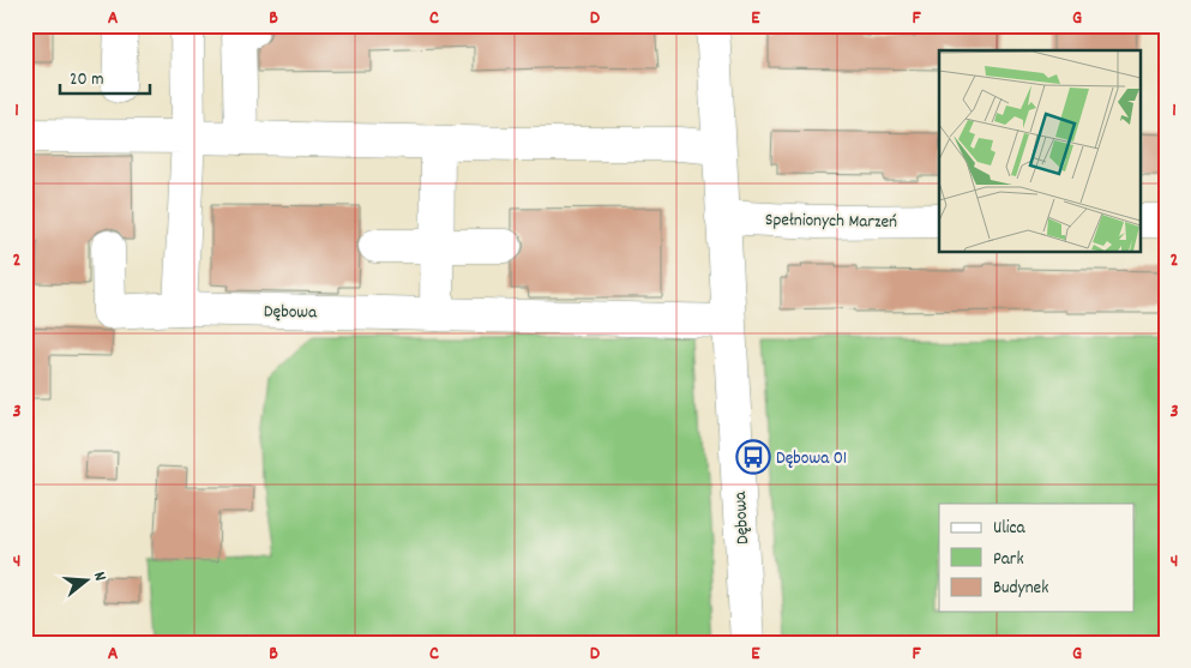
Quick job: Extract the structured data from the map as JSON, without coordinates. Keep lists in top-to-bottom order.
{
  "streets": {
    "street": ["Spełnionych Marzeń", "Dębowa"]
  },
  "crossings": [
    ["Spełnionych Marzeń", "Dębowa"]
  ],
  "places": {
    "bus stop": ["Dębowa 01"]
  },
  "legend": ["Ulica", "Park", "Budynek"],
  "scale_bar": "20 m",
  "north": "right",
  "grid": {
    "columns": [
      "A",
      "B",
      "C",
      "D",
      "E",
      "F",
      "G"
    ],
    "rows": [
      "1",
      "2",
      "3",
      "4"
    ]
  }
}
